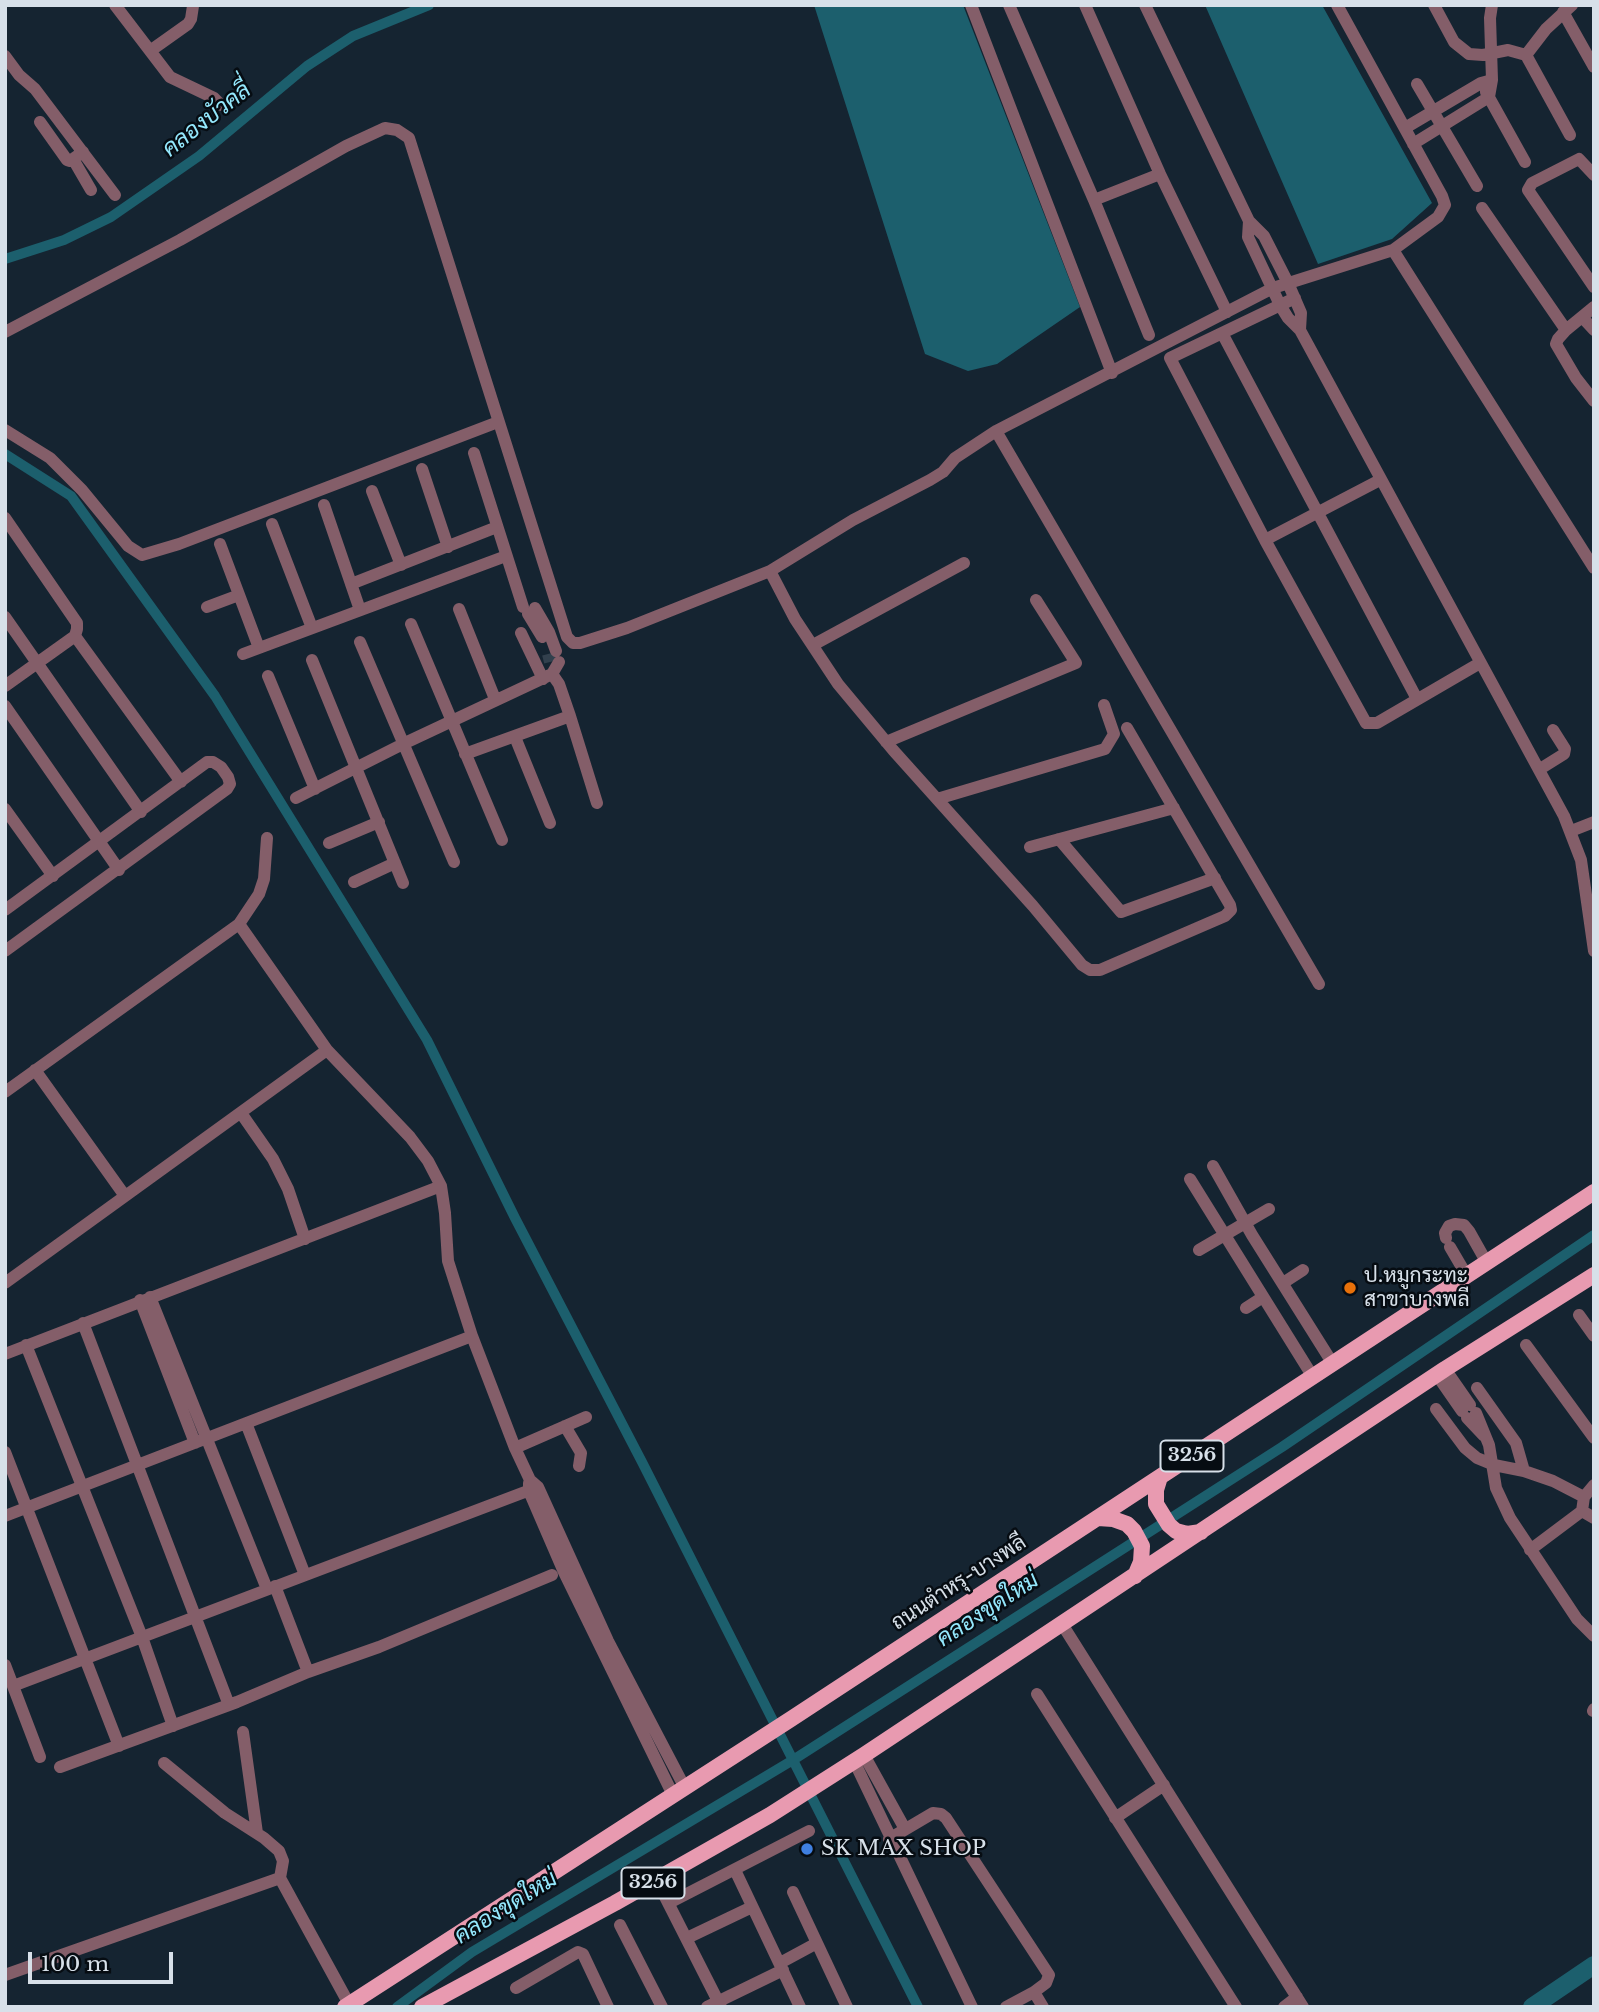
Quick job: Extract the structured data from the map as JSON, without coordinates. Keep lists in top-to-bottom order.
{
  "streets": {
    "main road": ["3256", "ถนนตำหรุ-บางพลี"]
  },
  "water": ["คลองบัวคลี่", "คลองขุดใหม่"],
  "places": ["ป.หมูกระทะ สาขาบางพลี", "SK MAX SHOP"],
  "scale_bar": "100 m"
}
